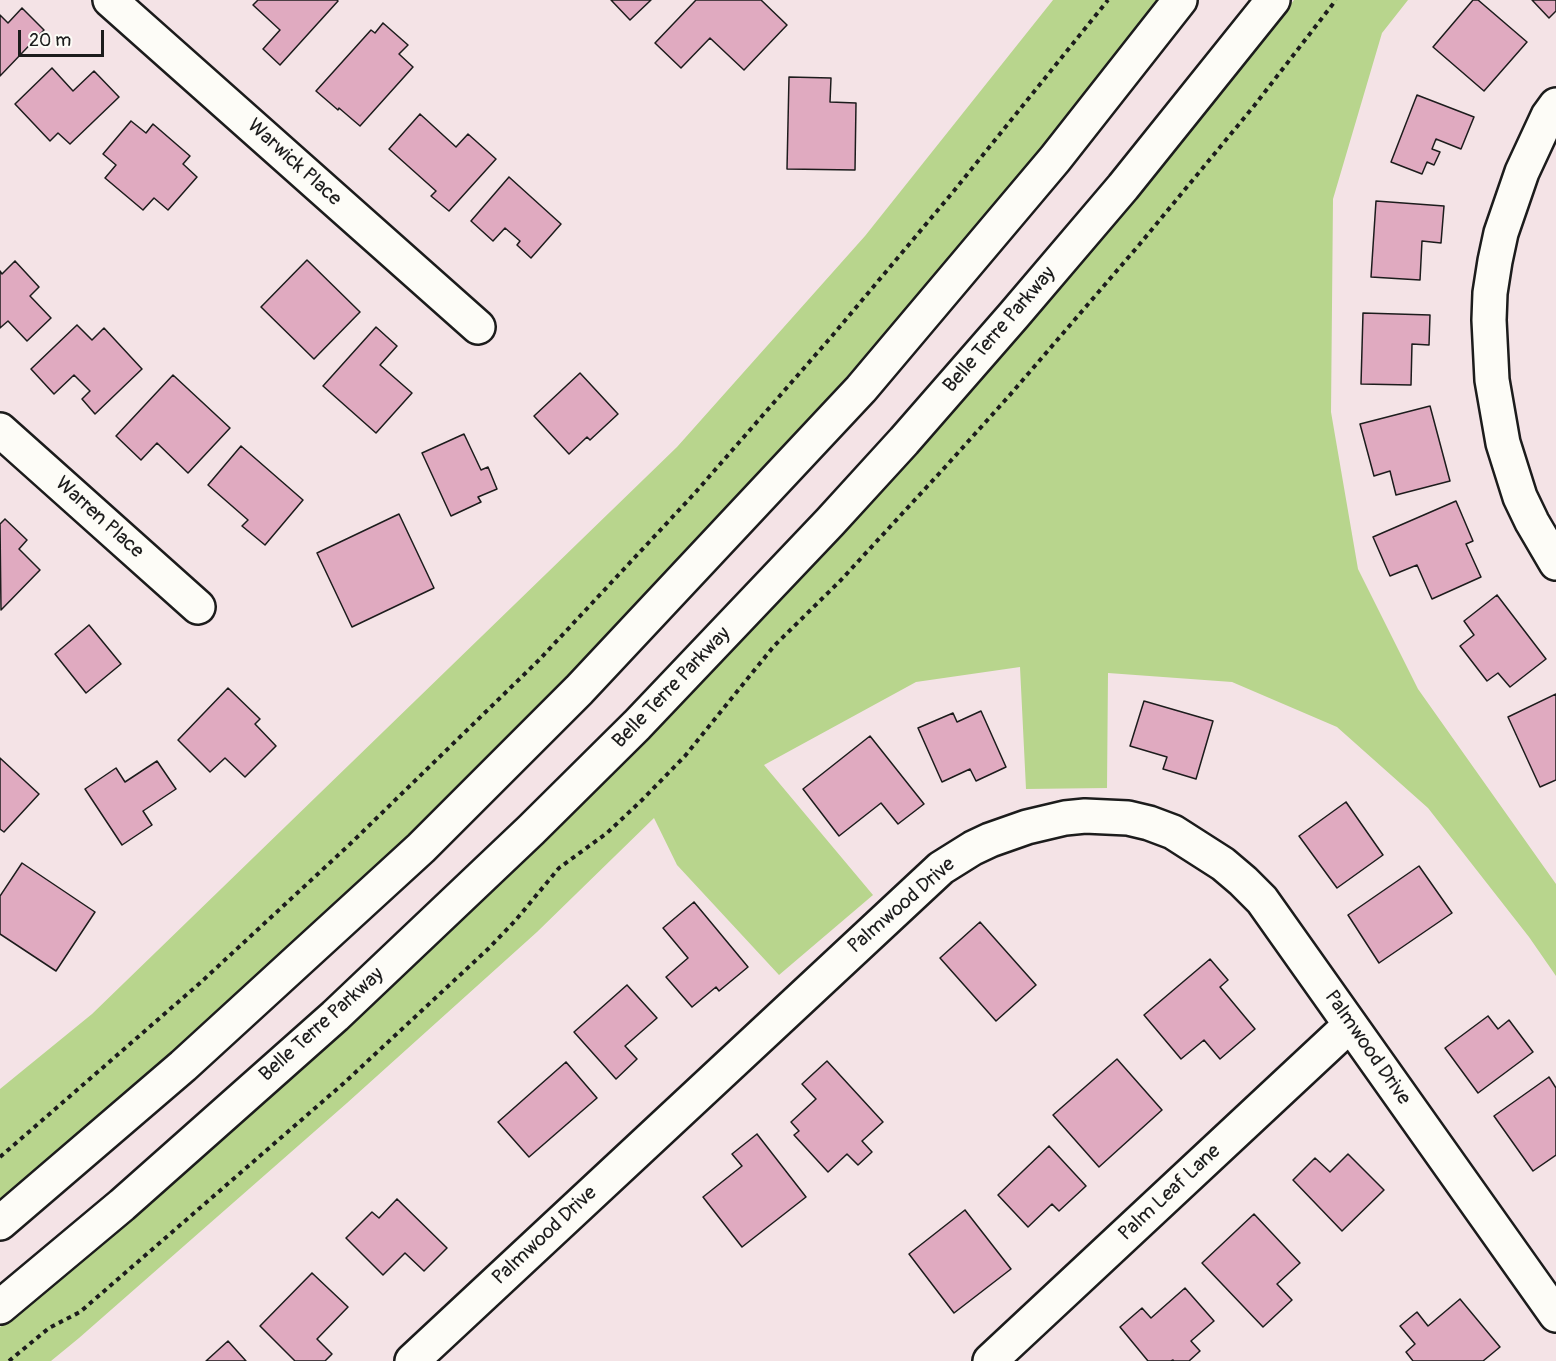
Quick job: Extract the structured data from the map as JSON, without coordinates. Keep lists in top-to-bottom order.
{
  "streets": {
    "main road": [
      "Warwick Place",
      "Belle Terre Parkway",
      "Warren Place",
      "Palmwood Drive",
      "Palm Leaf Lane"
    ]
  },
  "crossings": [
    ["Palmwood Drive", "Palm Leaf Lane"]
  ],
  "scale_bar": "20 m"
}
